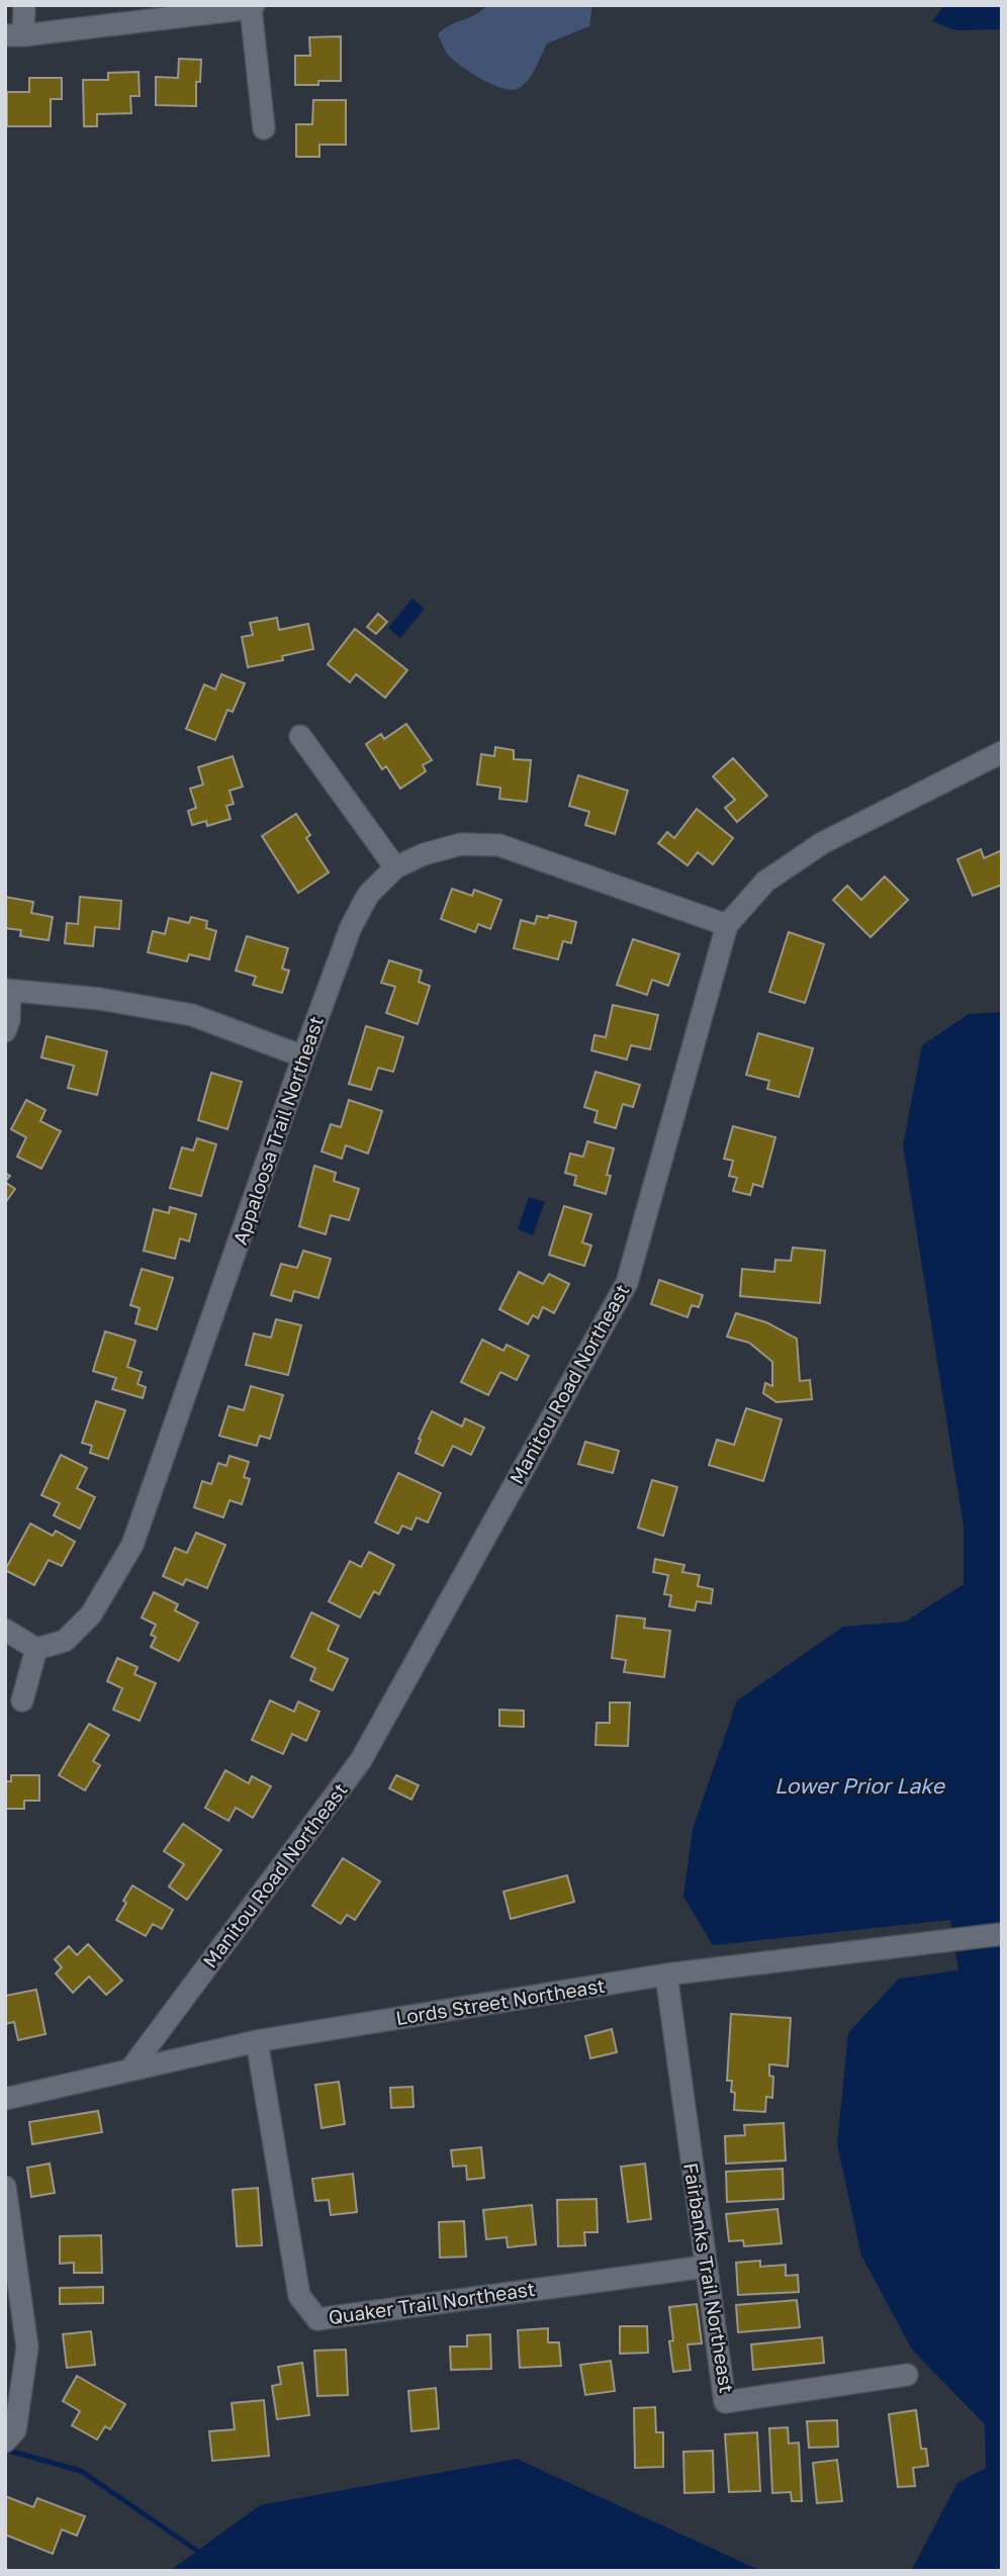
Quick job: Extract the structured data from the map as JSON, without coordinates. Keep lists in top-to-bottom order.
{
  "streets": {
    "street": [
      "Appaloosa Trail Northeast",
      "Manitou Road Northeast",
      "Lords Street Northeast",
      "Fairbanks Trail Northeast",
      "Quaker Trail Northeast"
    ]
  },
  "crossings": [
    ["Appaloosa Trail Northeast", "Manitou Road Northeast"],
    ["Manitou Road Northeast", "Lords Street Northeast"],
    ["Lords Street Northeast", "Fairbanks Trail Northeast"],
    ["Lords Street Northeast", "Quaker Trail Northeast"],
    ["Fairbanks Trail Northeast", "Quaker Trail Northeast"]
  ],
  "water": ["Lower Prior Lake"]
}
